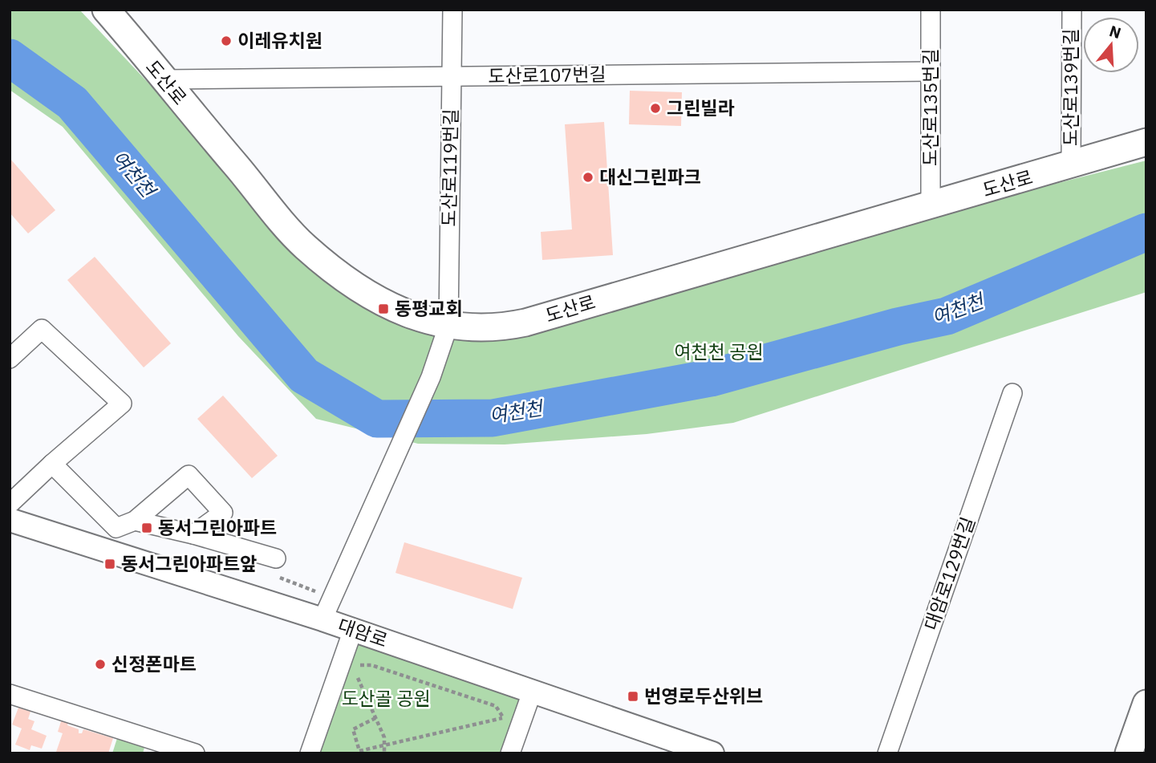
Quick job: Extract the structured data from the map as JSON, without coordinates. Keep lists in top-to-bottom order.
{
  "streets": {
    "main road": ["도산로"],
    "street": [
      "도산로107번길",
      "도산로139번길",
      "도산로135번길",
      "도산로119번길",
      "대암로129번길",
      "대암로"
    ]
  },
  "crossings": [
    ["도산로107번길", "도산로"],
    ["도산로107번길", "도산로135번길"],
    ["도산로107번길", "도산로119번길"],
    ["도산로", "도산로139번길"],
    ["도산로", "도산로135번길"],
    ["도산로", "도산로119번길"],
    ["도산로119번길", "대암로"]
  ],
  "water": ["여천천"],
  "parks": ["여천천 공원", "도산골 공원"],
  "places": {
    "other": [
      "이레유치원",
      "그린빌라",
      "대신그린파크",
      "신정폰마트"
    ],
    "transit": [
      "동평교회",
      "동서그린아파트",
      "동서그린아파트앞",
      "번영로두산위브"
    ]
  },
  "north": "top"
}
